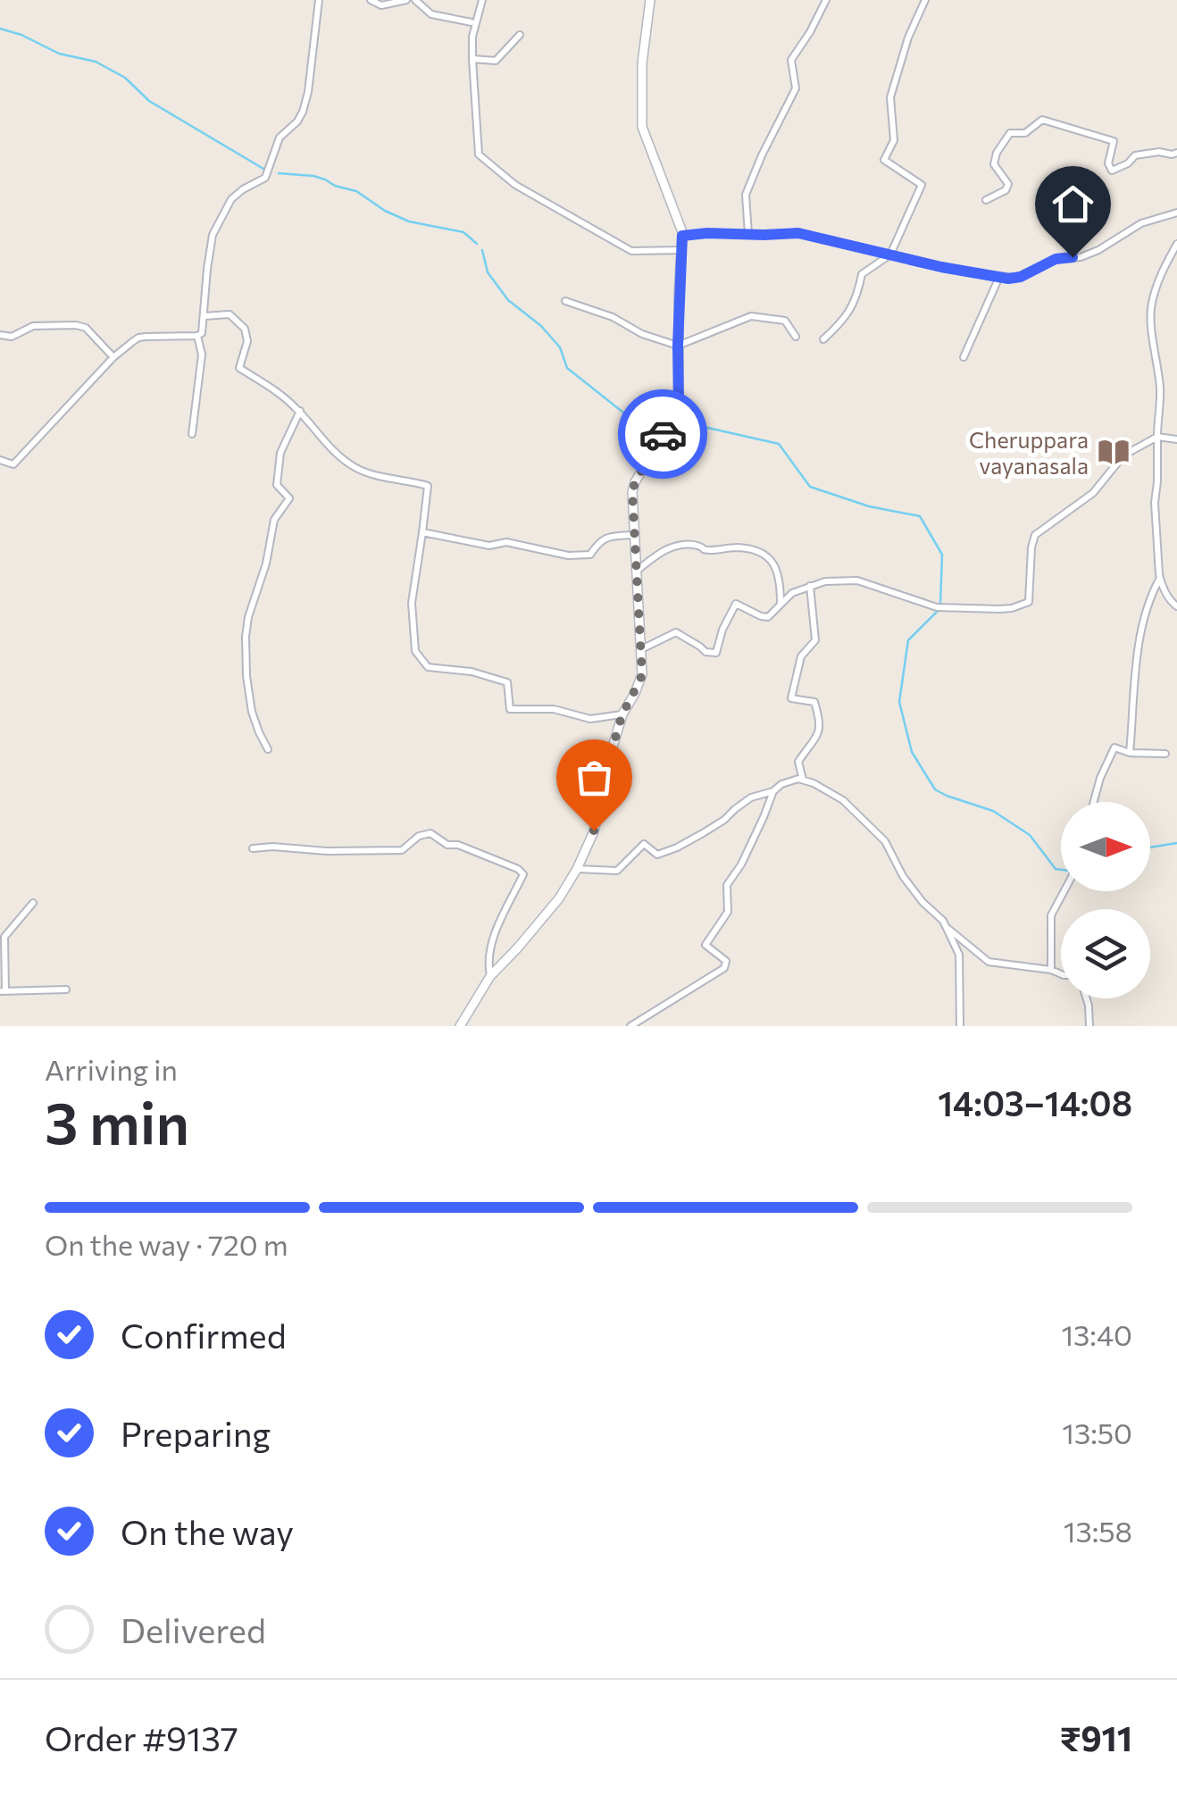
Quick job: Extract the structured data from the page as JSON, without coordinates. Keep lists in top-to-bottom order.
{
  "places": {
    "library": ["Cheruppara vayanasala"]
  },
  "north": "right",
  "page": {
    "heading": ["3 min", "Arriving in", "14:03–14:08"],
    "panel": ["Order #9137", "₹911"],
    "bar": "On the way · 720 m",
    "list": [
      ["Confirmed", "13:40"],
      ["Preparing", "13:50"],
      ["On the way", "13:58"],
      "Delivered"
    ]
  }
}
